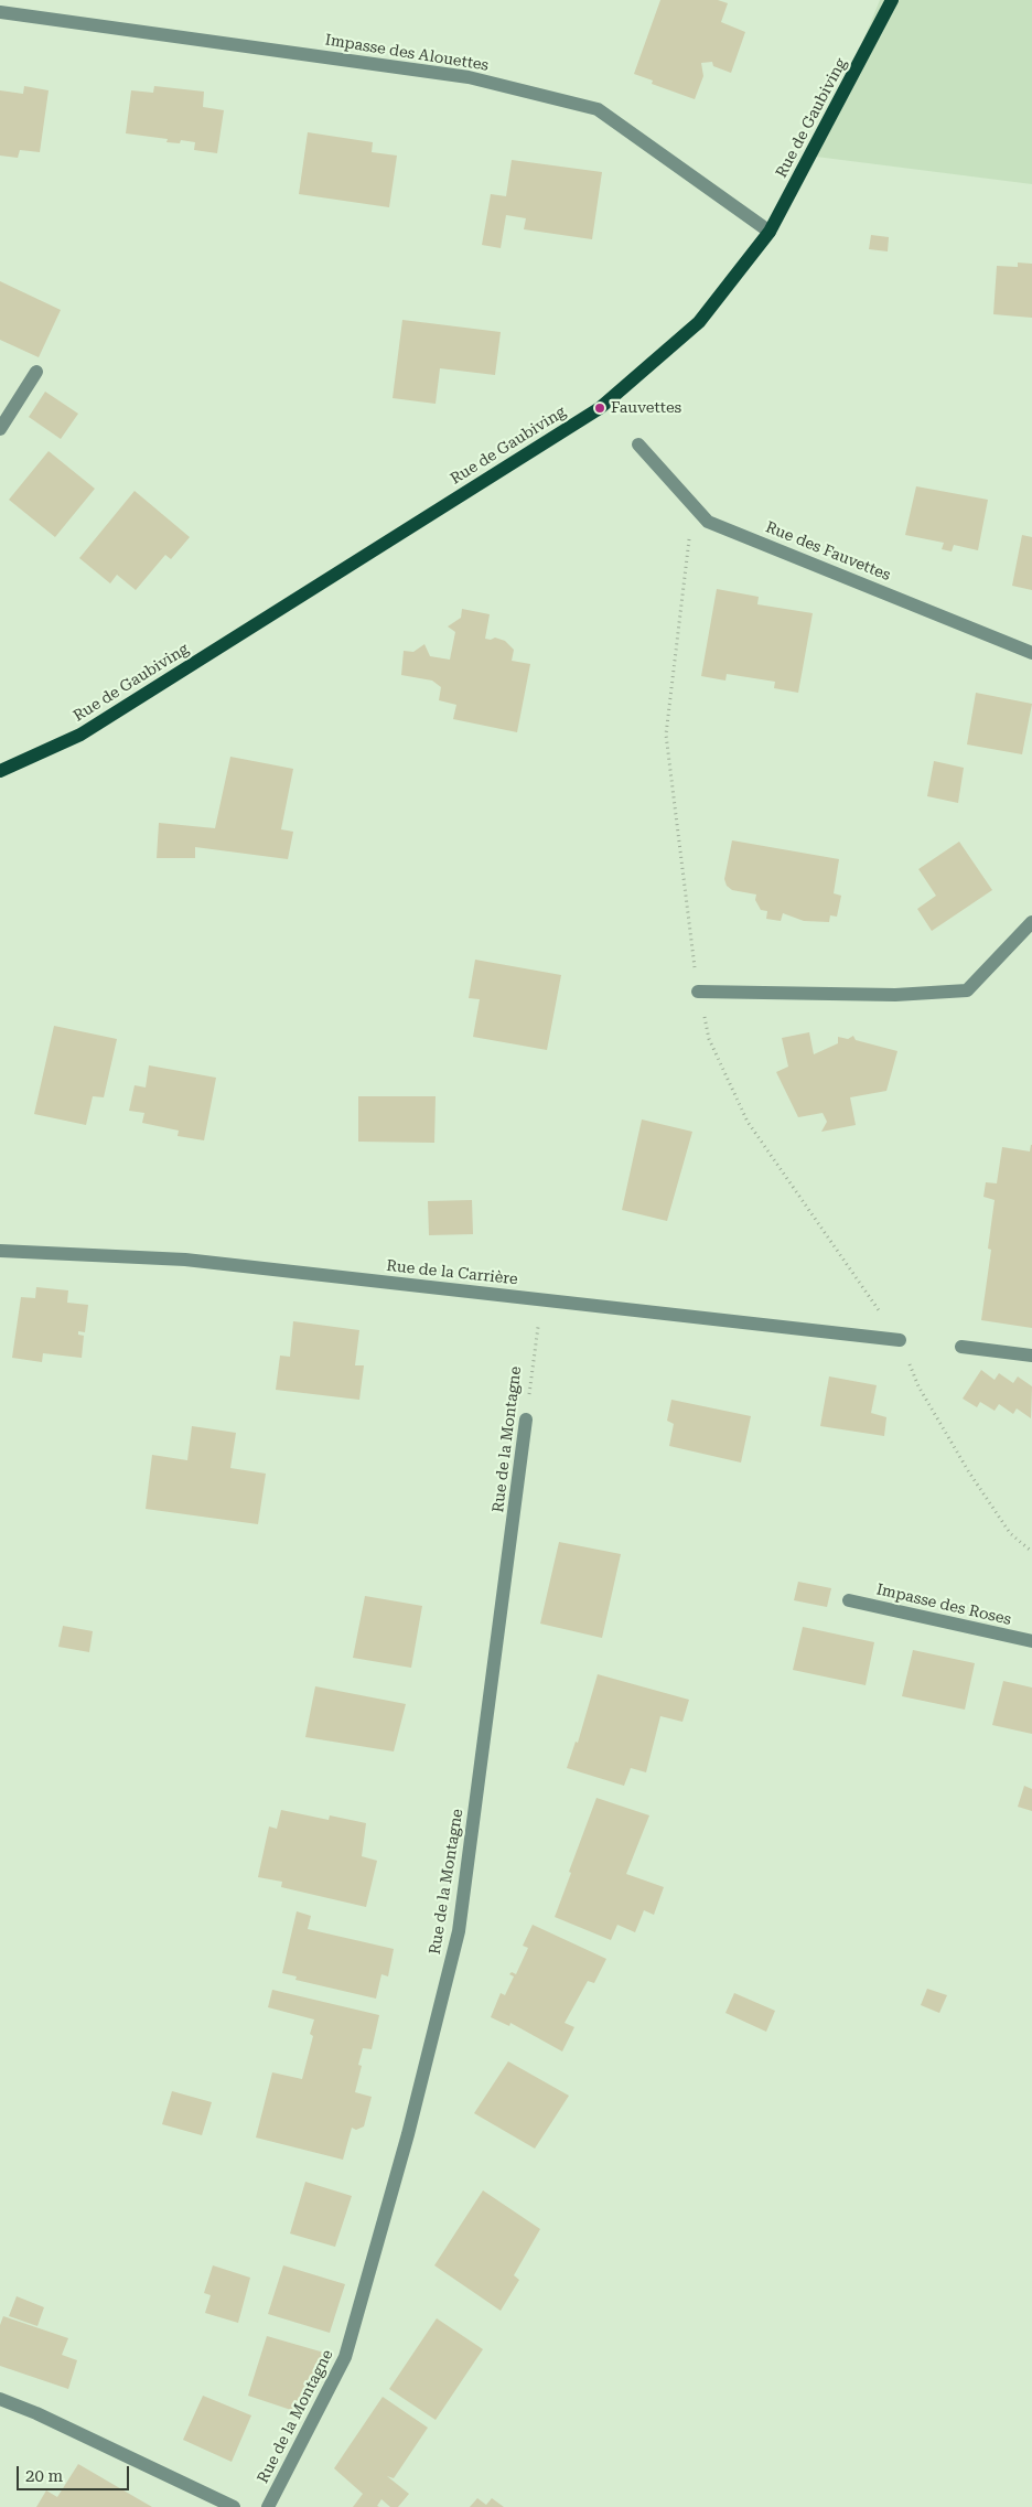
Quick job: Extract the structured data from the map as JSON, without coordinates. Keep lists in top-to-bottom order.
{
  "streets": {
    "main road": ["Rue de Gaubiving"],
    "street": [
      "Impasse des Alouettes",
      "Rue des Fauvettes",
      "Rue de la Carrière",
      "Rue de la Montagne",
      "Impasse des Roses"
    ]
  },
  "crossings": [
    ["Impasse des Alouettes", "Rue de Gaubiving"],
    ["Rue de la Carrière", "Rue de la Montagne"]
  ],
  "places": ["Fauvettes"],
  "scale_bar": "20 m"
}
